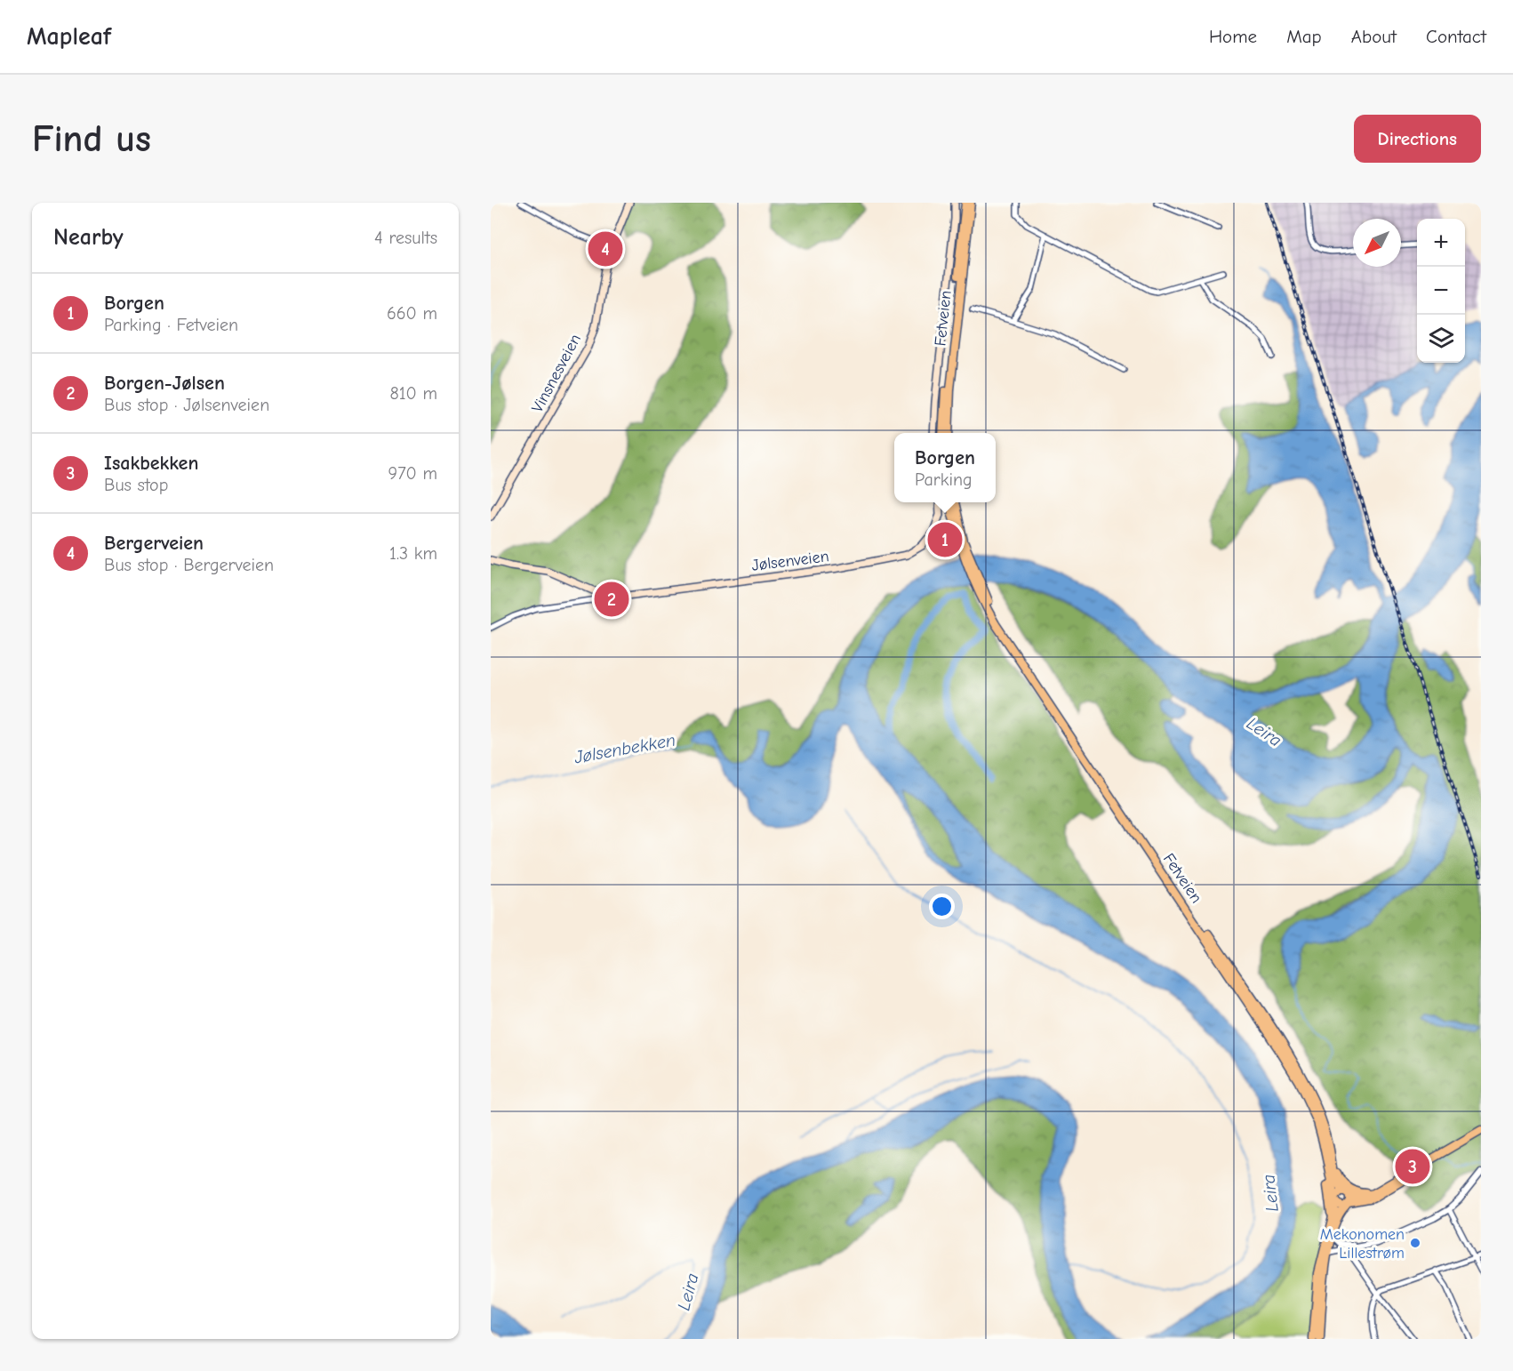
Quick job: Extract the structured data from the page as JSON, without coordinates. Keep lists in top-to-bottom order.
{
  "streets": {
    "highway": ["Fetveien"],
    "main road": ["Vinsnesveien", "Jølsenveien"]
  },
  "water": ["Leira", "Jølsenbekken"],
  "places": ["Mekonomen Lillestrøm"],
  "north": "bottom left",
  "page": {
    "header": "Mapleaf",
    "nav": [
      "Home",
      "Map",
      "About",
      "Contact"
    ],
    "buttons": "Directions",
    "title": "Find us",
    "heading": ["Nearby", "4 results"],
    "map_buttons": ["+", "−"],
    "pins": [
      "4",
      "1",
      "2",
      "3"
    ],
    "list": [
      {
        "mark": "1",
        "name": "Borgen",
        "note": "Parking · Fetveien",
        "value": "660 m"
      },
      {
        "mark": "2",
        "name": "Borgen-Jølsen",
        "note": "Bus stop · Jølsenveien",
        "value": "810 m"
      },
      {
        "mark": "3",
        "name": "Isakbekken",
        "note": "Bus stop",
        "value": "970 m"
      },
      {
        "mark": "4",
        "name": "Bergerveien",
        "note": "Bus stop · Bergerveien",
        "value": "1.3 km"
      }
    ],
    "popup": ["Borgen", "Parking"]
  }
}
